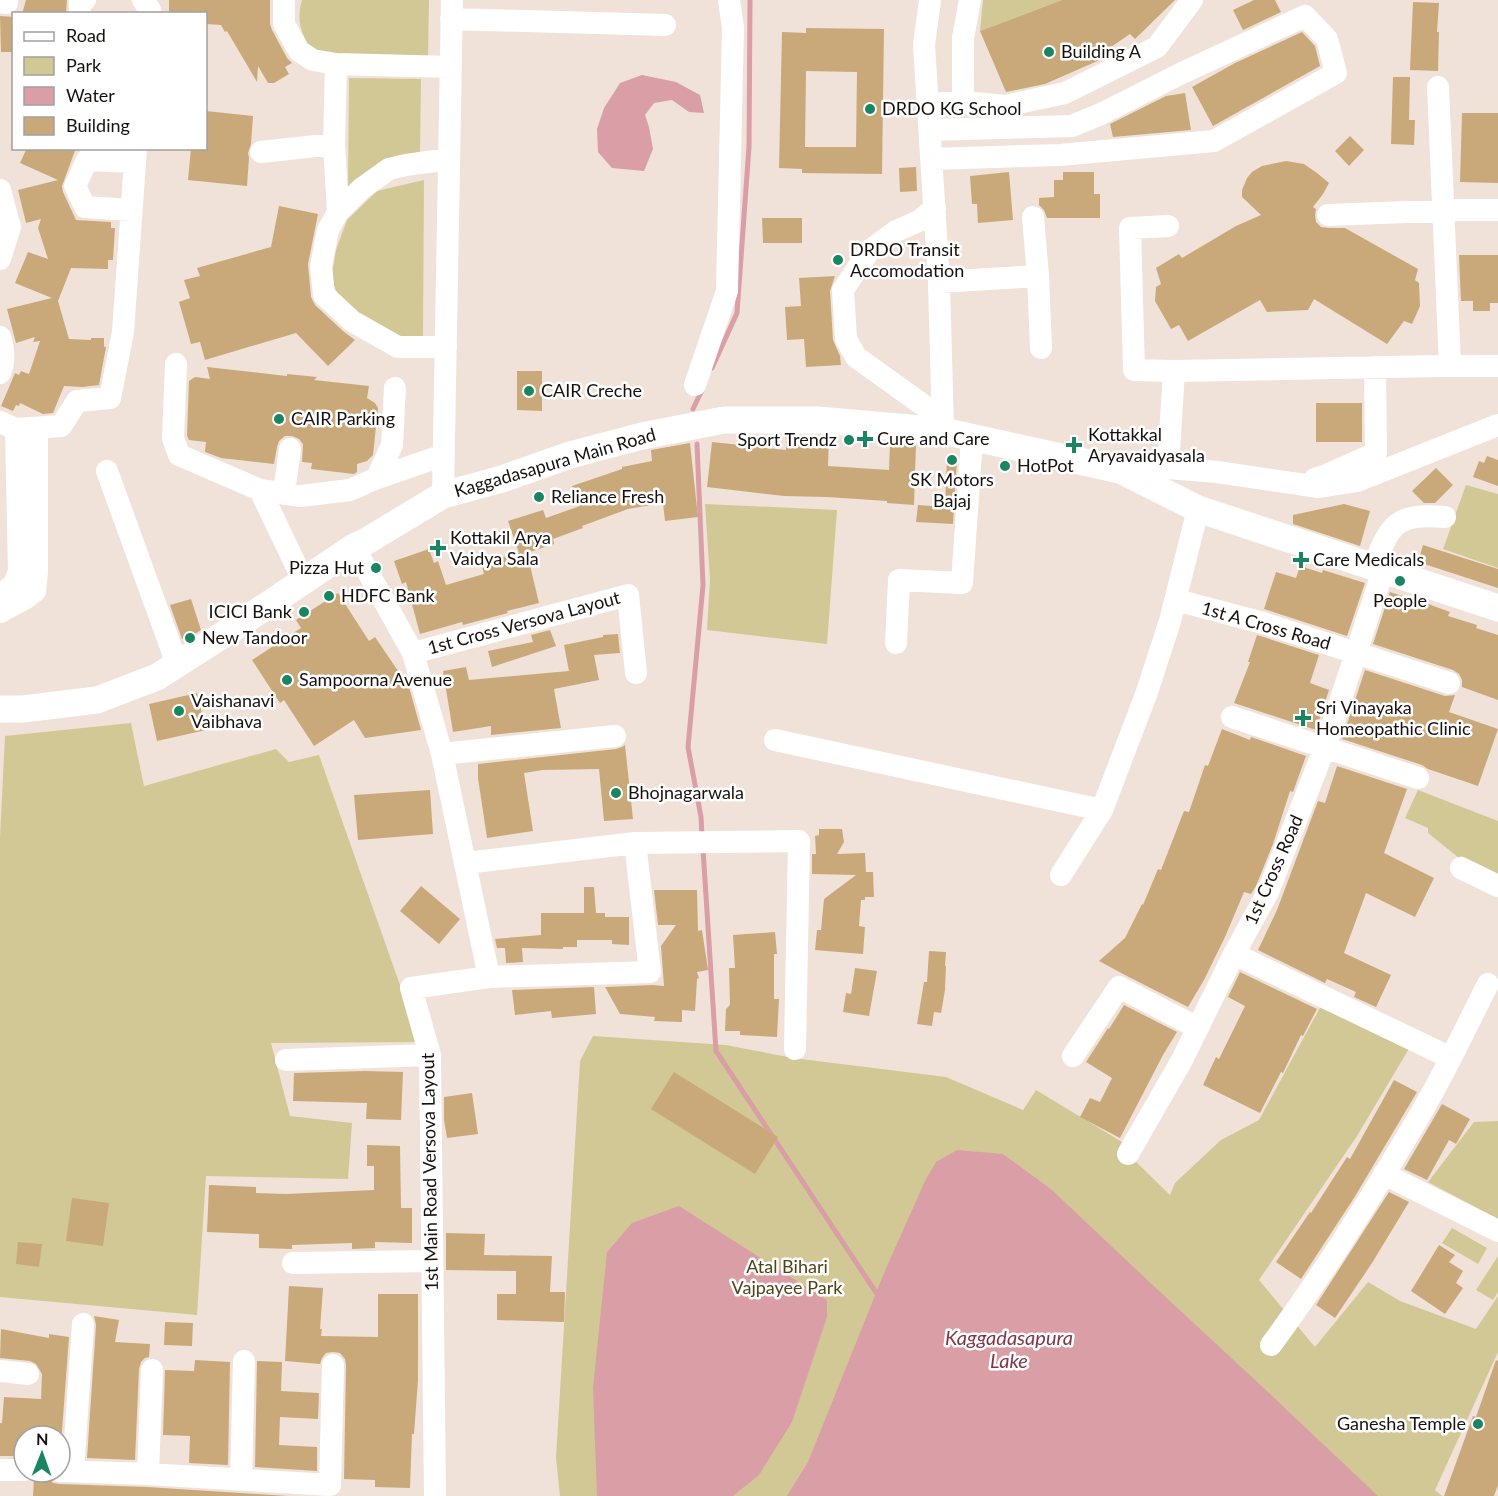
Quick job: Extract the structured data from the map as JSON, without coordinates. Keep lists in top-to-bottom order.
{
  "streets": {
    "main road": ["Kaggadasapura Main Road"],
    "street": [
      "1st Cross Versova Layout",
      "1st A Cross Road",
      "1st Cross Road",
      "1st Main Road Versova Layout"
    ]
  },
  "crossings": [
    ["Kaggadasapura Main Road", "1st Cross Road"],
    ["1st A Cross Road", "1st Cross Road"]
  ],
  "water": ["Kaggadasapura Lake"],
  "parks": ["Atal Bihari Vajpayee Park"],
  "places": {
    "other": [
      "Building A",
      "DRDO KG School",
      "DRDO Transit Accomodation",
      "CAIR Creche",
      "CAIR Parking",
      "Sport Trendz",
      "SK Motors Bajaj",
      "HotPot",
      "Reliance Fresh",
      "Pizza Hut",
      "People",
      "HDFC Bank",
      "ICICI Bank",
      "New Tandoor",
      "Sampoorna Avenue",
      "Vaishanavi Vaibhava",
      "Bhojnagarwala",
      "Ganesha Temple"
    ],
    "health": [
      "Cure and Care",
      "Kottakkal Aryavaidyasala",
      "Kottakil Arya Vaidya Sala",
      "Care Medicals",
      "Sri Vinayaka Homeopathic Clinic"
    ]
  },
  "legend": [
    "Road",
    "Park",
    "Water",
    "Building"
  ],
  "north": "top"
}
